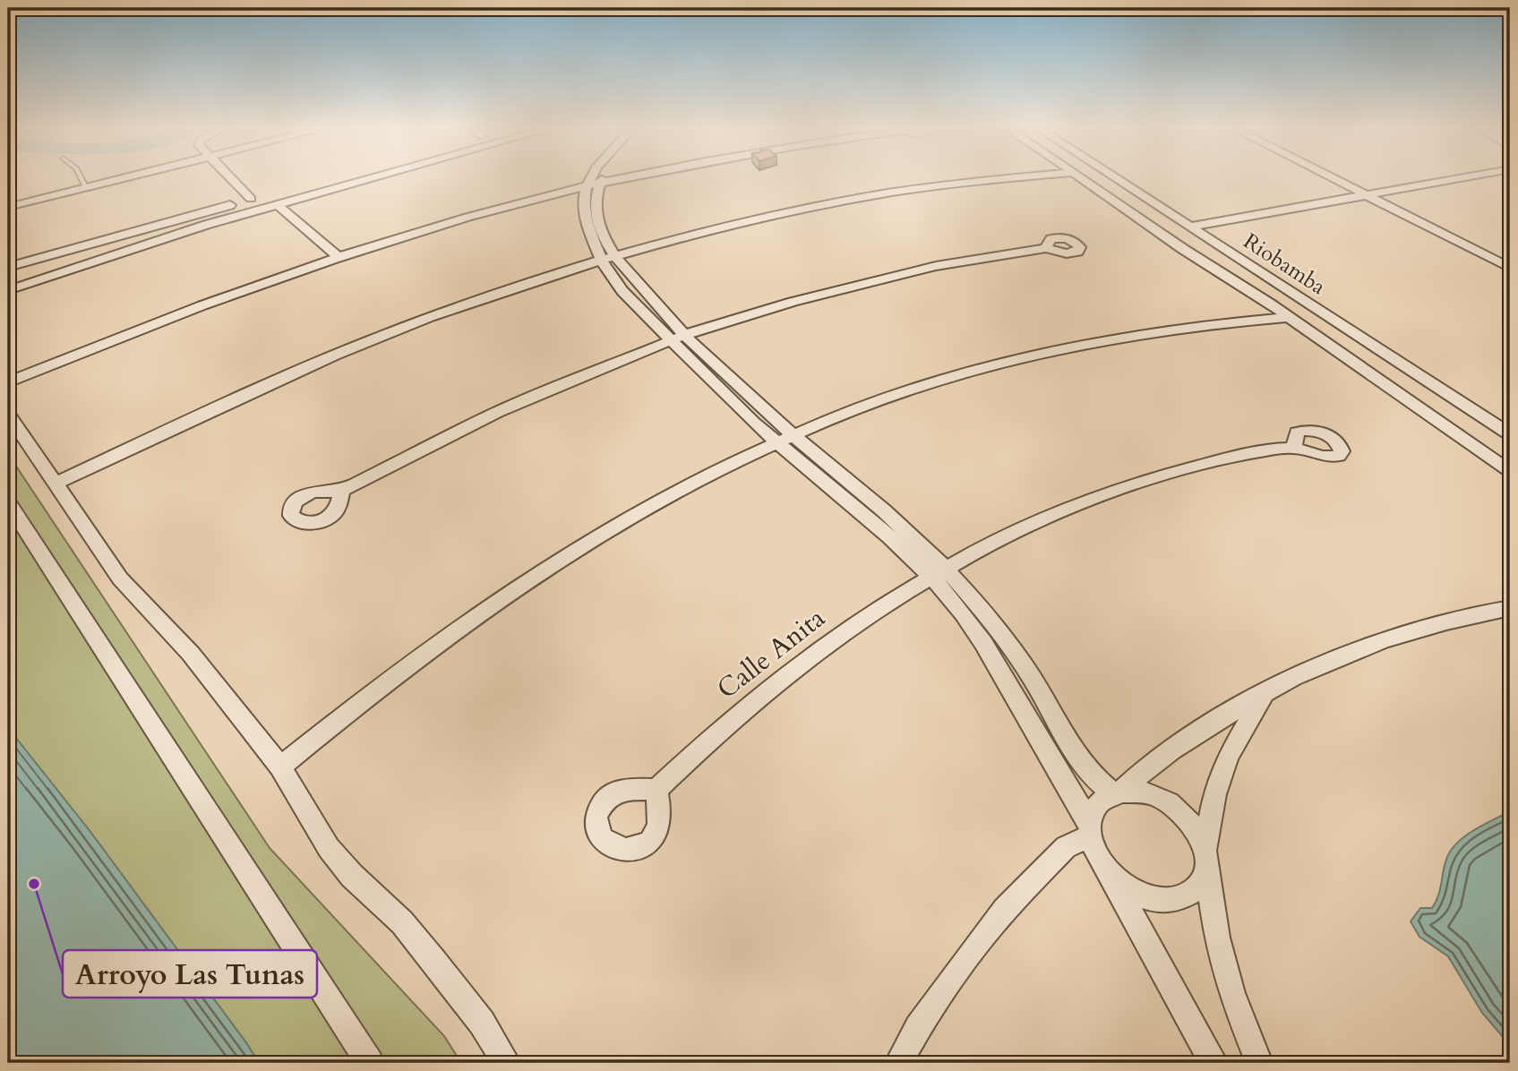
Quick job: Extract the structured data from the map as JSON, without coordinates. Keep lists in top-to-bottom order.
{
  "streets": {
    "street": ["Riobamba", "Calle Anita"]
  },
  "places": ["Arroyo Las Tunas"]
}
